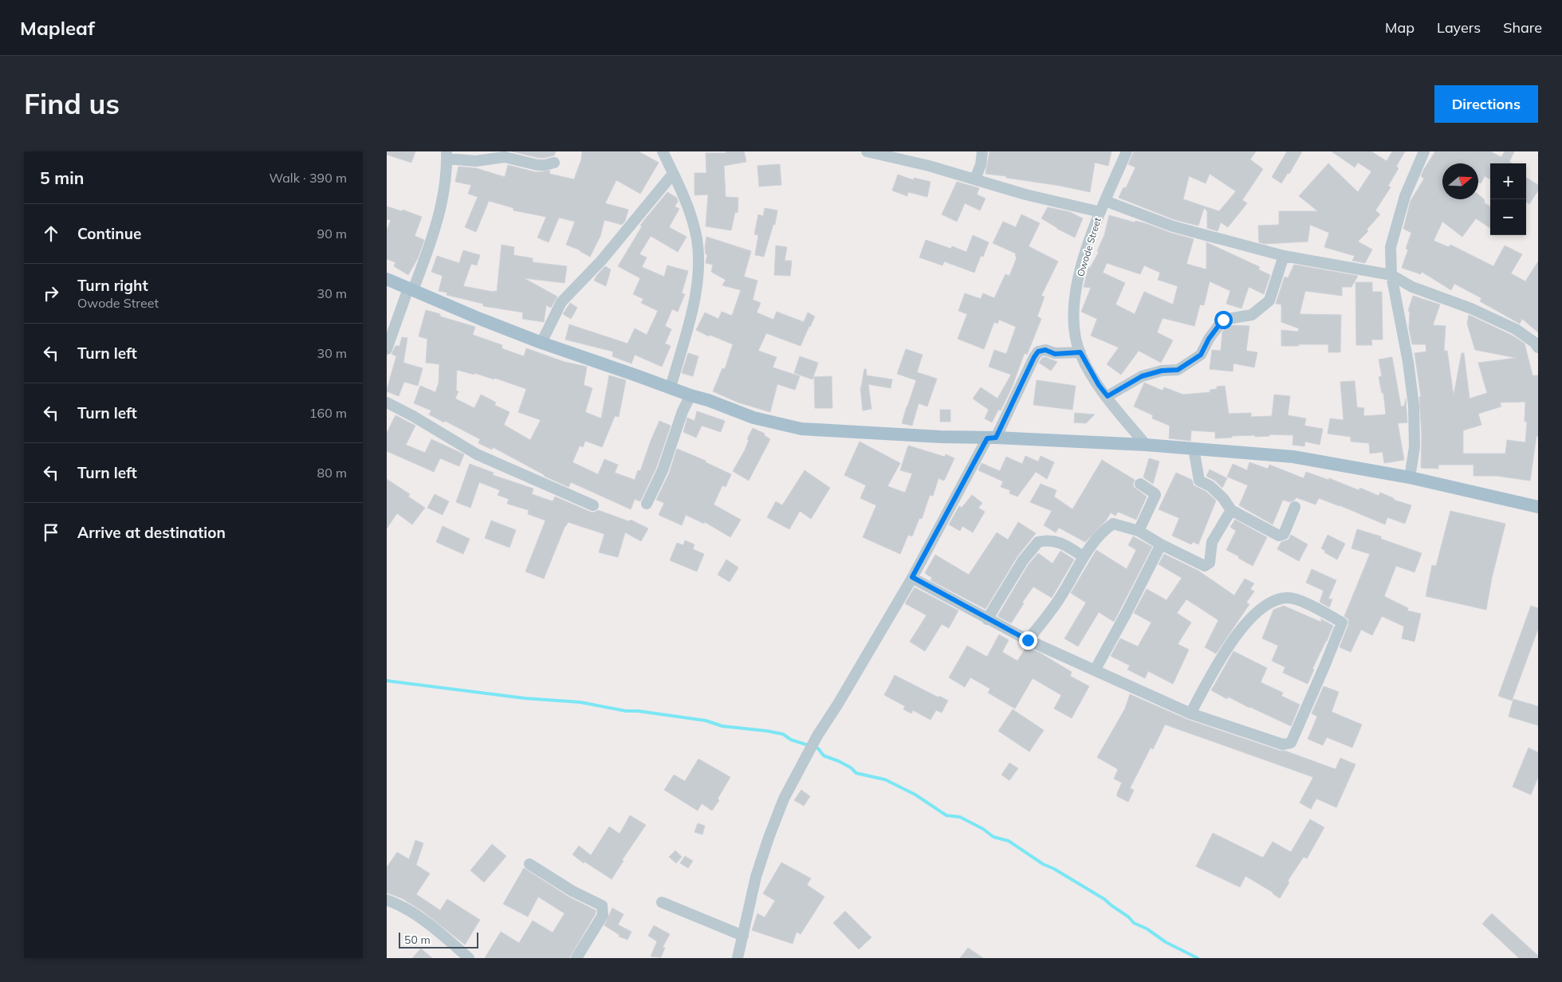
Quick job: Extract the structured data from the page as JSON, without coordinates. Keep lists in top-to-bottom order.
{
  "streets": {
    "street": ["Owode Street"]
  },
  "scale_bar": "50 m",
  "north": "right",
  "page": {
    "header": "Mapleaf",
    "nav": ["Map", "Layers", "Share"],
    "buttons": "Directions",
    "title": "Find us",
    "heading": ["5 min", "Walk · 390 m"],
    "map_buttons": ["+", "−"],
    "list": [
      ["Continue", "90 m"],
      ["Turn right", "Owode Street", "30 m"],
      ["Turn left", "30 m"],
      ["Turn left", "160 m"],
      ["Turn left", "80 m"],
      "Arrive at destination"
    ],
    "scale": "50 m"
  }
}
